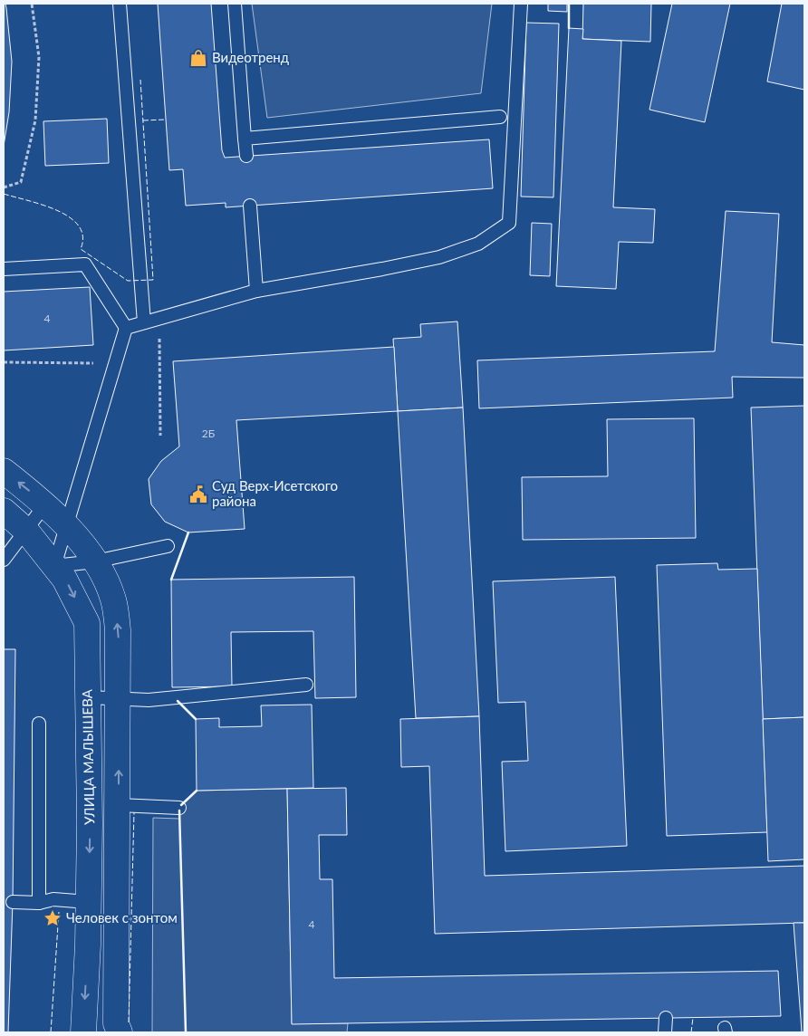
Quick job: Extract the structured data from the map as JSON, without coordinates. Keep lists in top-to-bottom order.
{
  "streets": {
    "main road": ["УЛИЦА МАЛЫШЕВА"]
  },
  "places": {
    "shop": ["Видеотренд"],
    "public building": ["Суд Верх-Исетского района"],
    "place": ["Человек с зонтом"]
  },
  "house_numbers": ["4", "2Б", "4"]
}
